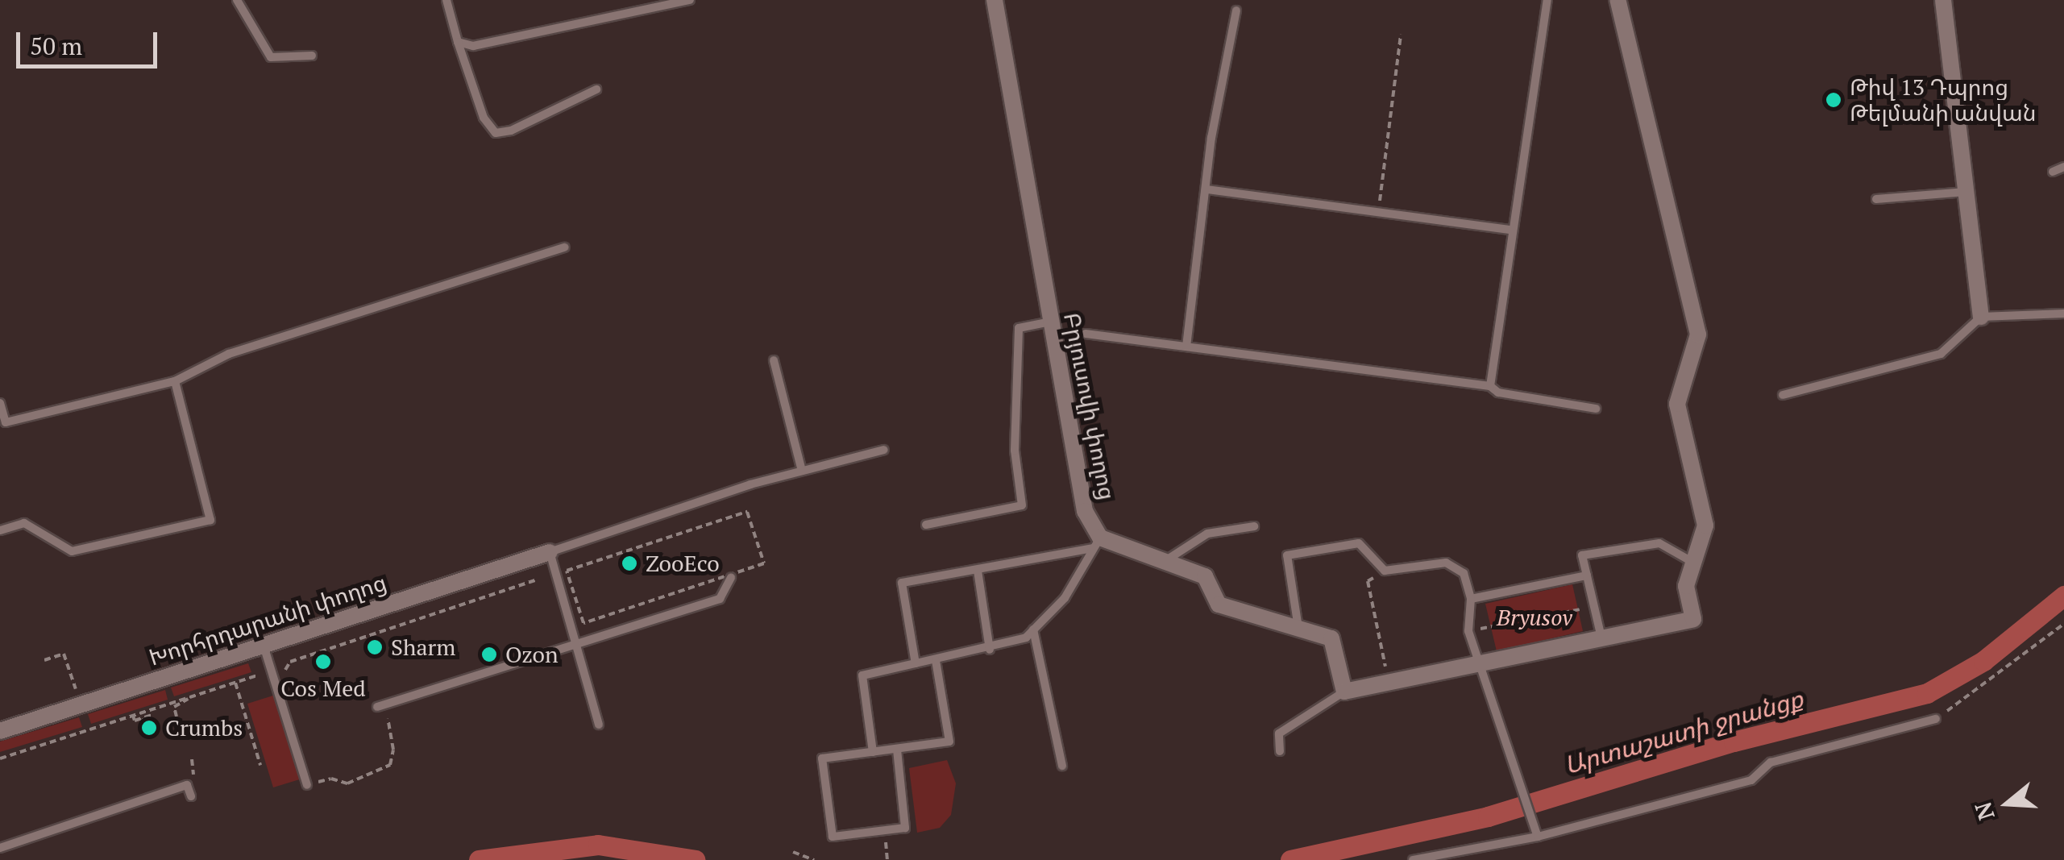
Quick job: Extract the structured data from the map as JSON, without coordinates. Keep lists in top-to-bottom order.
{
  "streets": {
    "street": ["Բրյուսովի փողոց", "Խորհրդարանի փողոց"]
  },
  "water": ["Արտաշատի ջրանցք"],
  "parks": ["Bryusov"],
  "places": [
    "Թիվ 13 Դպրոց Թելմանի անվան",
    "ZooEco",
    "Sharm",
    "Ozon",
    "Cos Med",
    "Crumbs"
  ],
  "scale_bar": "50 m",
  "north": "left"
}
